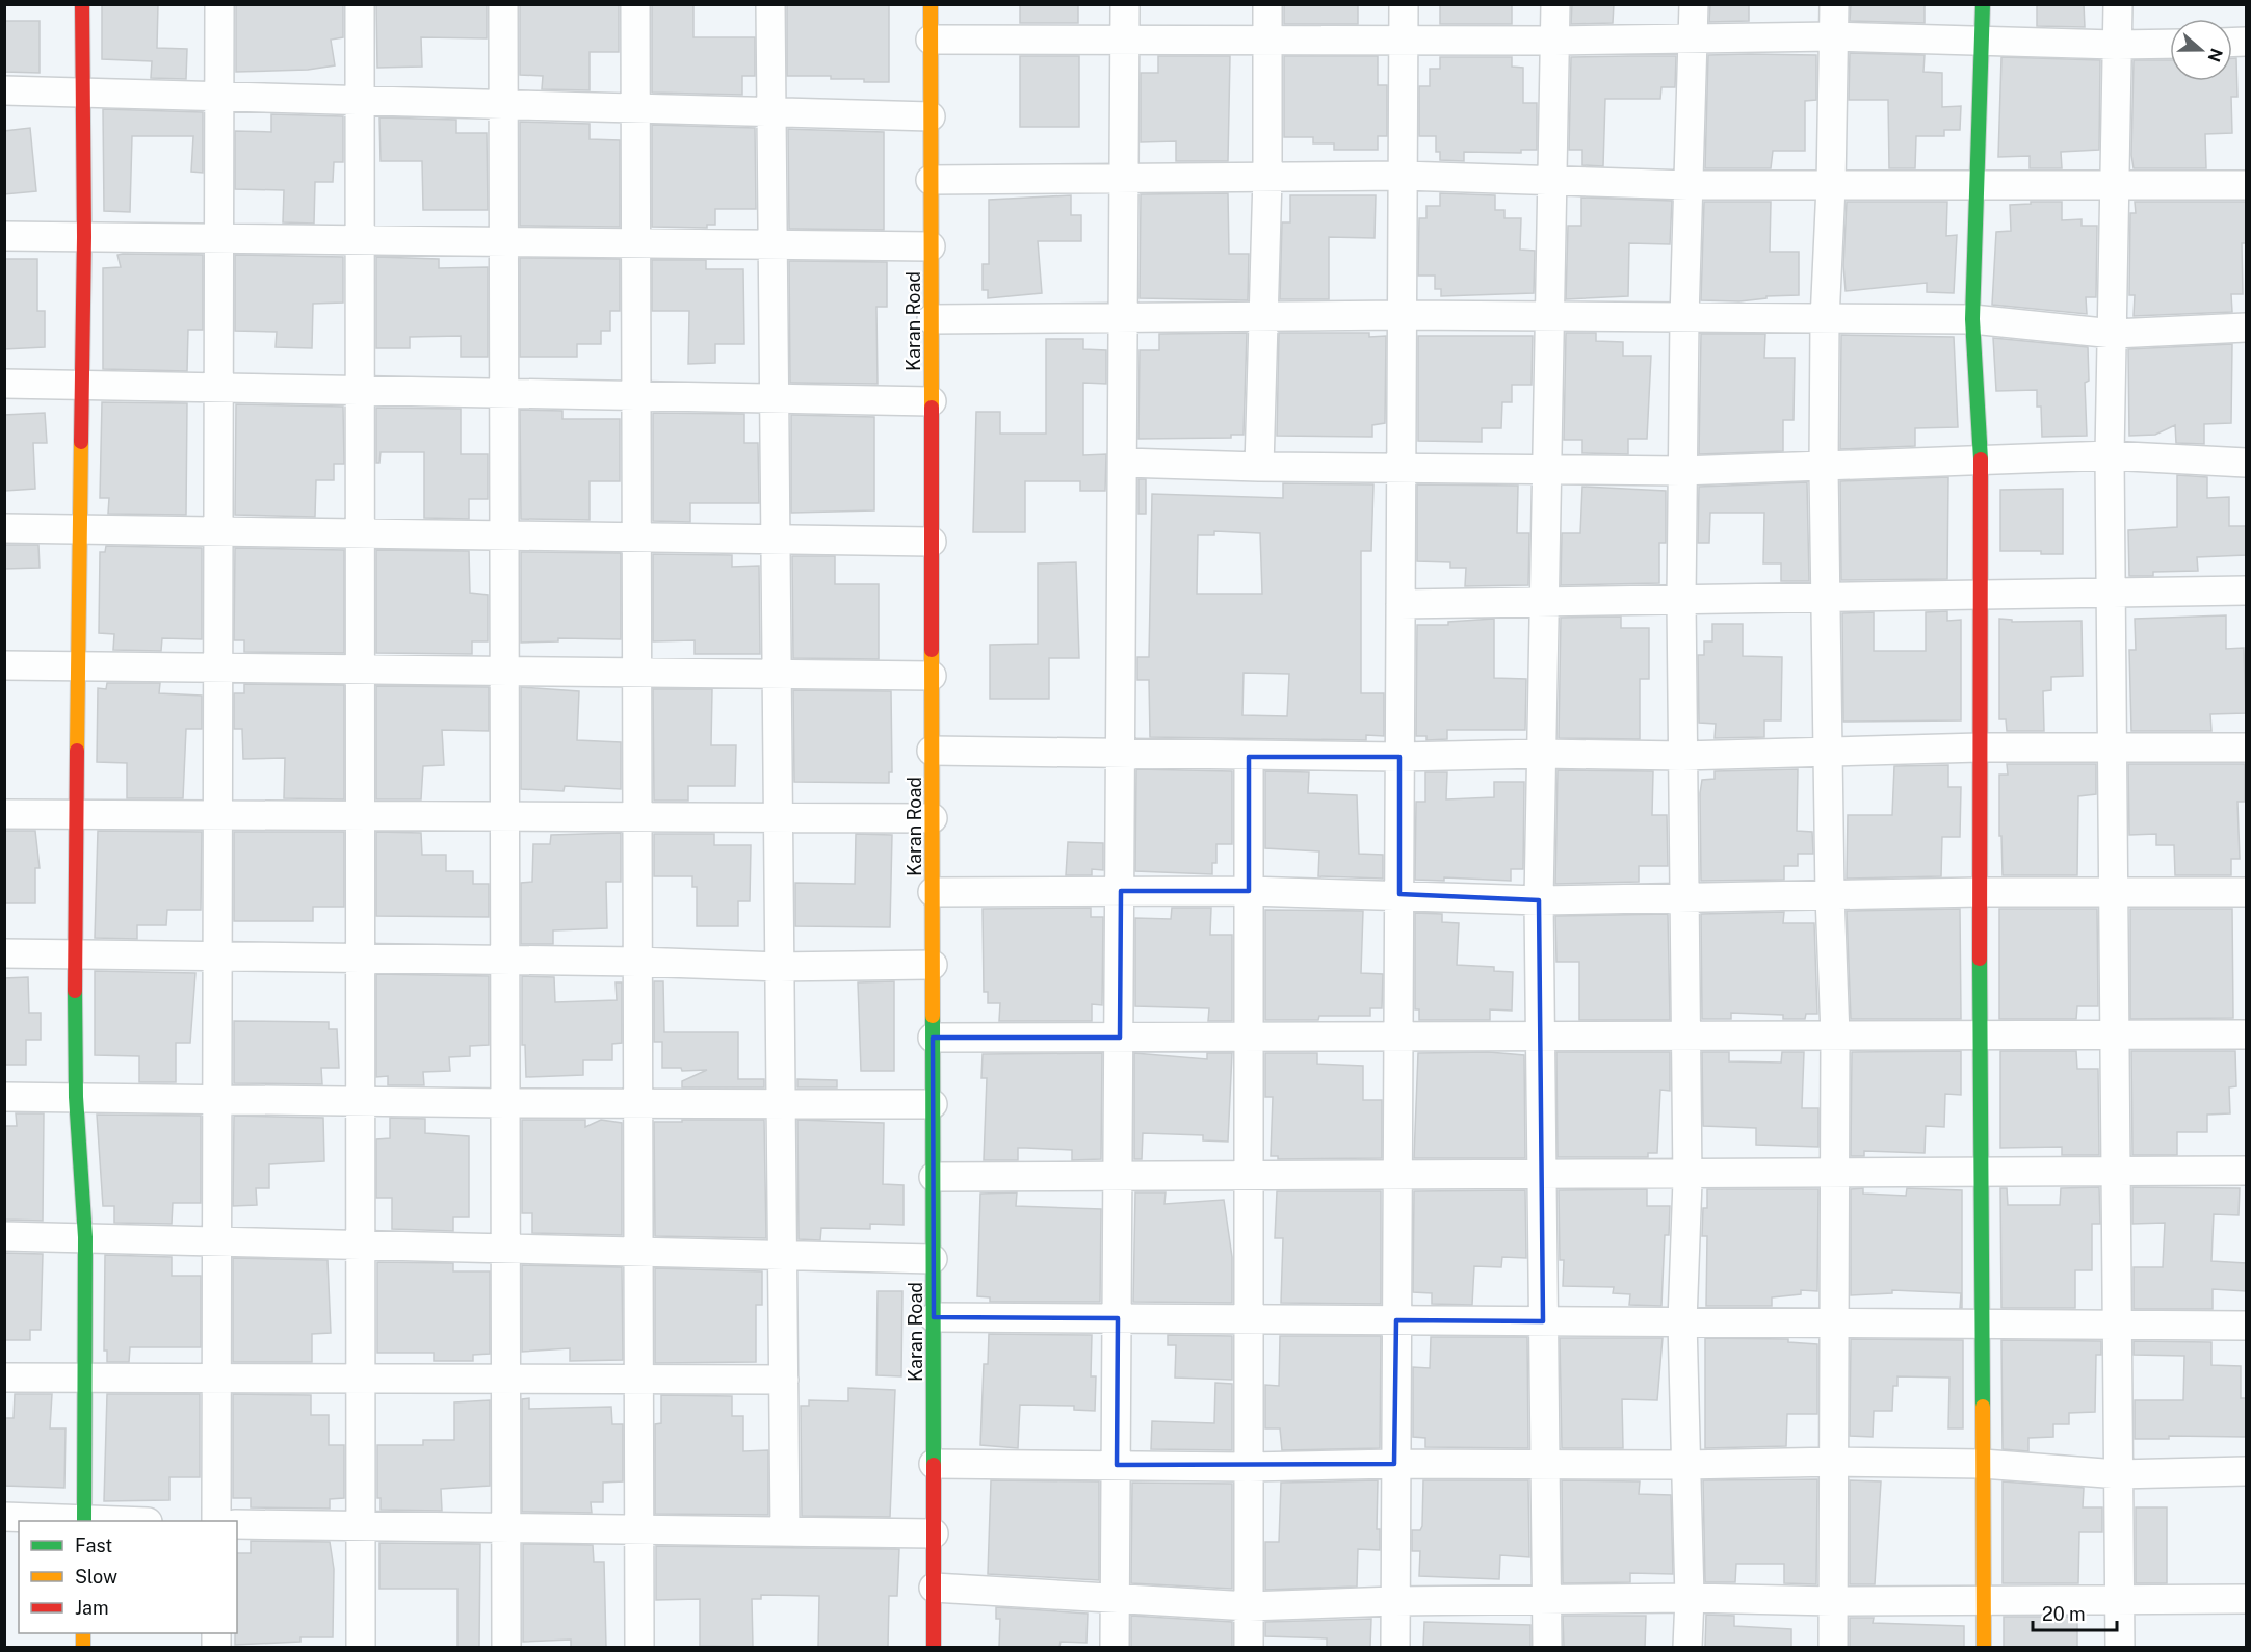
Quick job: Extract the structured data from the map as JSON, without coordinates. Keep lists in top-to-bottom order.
{
  "streets": {
    "street": ["Karan Road"]
  },
  "legend": ["Fast", "Slow", "Jam"],
  "scale_bar": "20 m",
  "north": "right"
}
